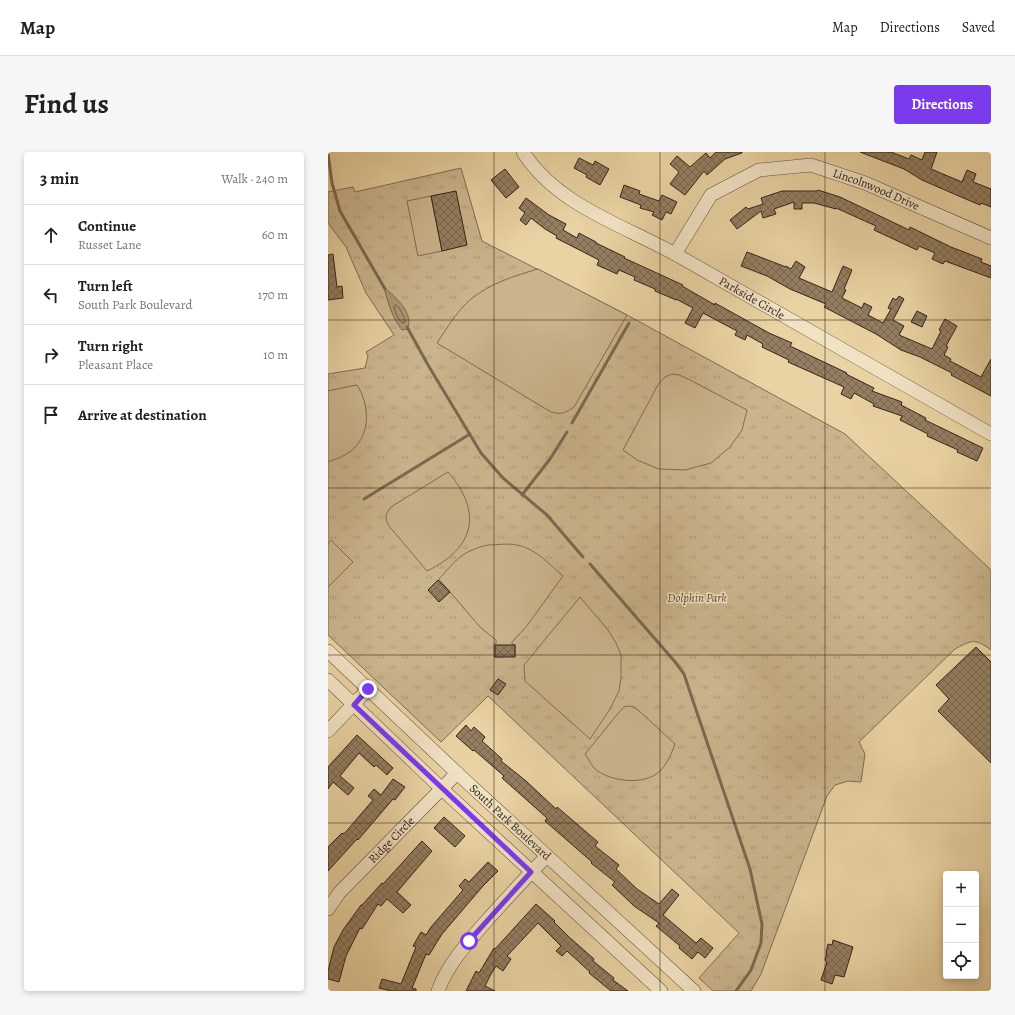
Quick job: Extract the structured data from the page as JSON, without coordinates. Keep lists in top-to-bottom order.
{
  "streets": {
    "street": [
      "Lincolnwood Drive",
      "Parkside Circle",
      "South Park Boulevard",
      "Ridge Circle"
    ]
  },
  "crossings": [
    ["Lincolnwood Drive", "Parkside Circle"],
    ["South Park Boulevard", "Ridge Circle"]
  ],
  "parks": ["Dolphin Park"],
  "page": {
    "header": "Map",
    "nav": ["Map", "Directions", "Saved"],
    "title": "Find us",
    "buttons": "Directions",
    "heading": ["3 min", "Walk · 240 m"],
    "list": [
      ["Continue", "Russet Lane", "60 m"],
      ["Turn left", "South Park Boulevard", "170 m"],
      ["Turn right", "Pleasant Place", "10 m"],
      "Arrive at destination"
    ],
    "map_buttons": ["+", "−"]
  }
}
